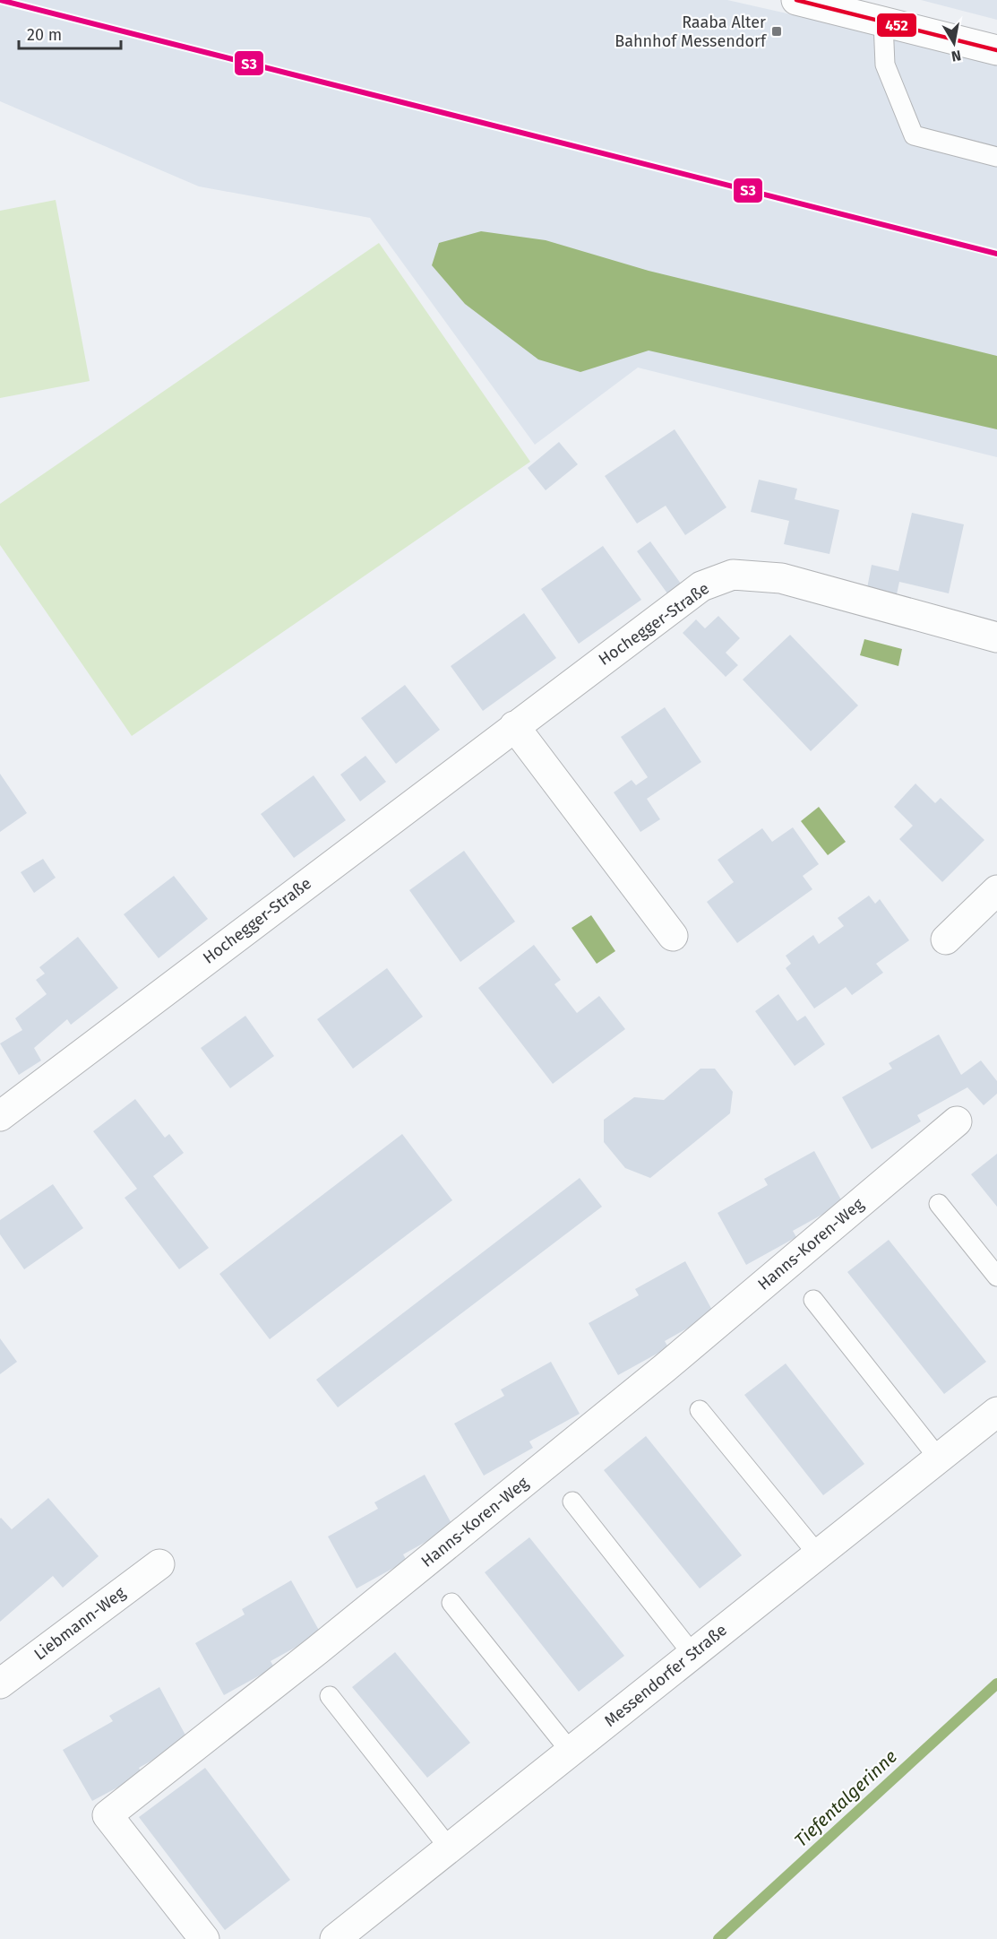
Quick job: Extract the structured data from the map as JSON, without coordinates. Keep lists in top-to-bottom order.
{
  "streets": {
    "street": [
      "Hochegger-Straße",
      "Hanns-Koren-Weg",
      "Liebmann-Weg",
      "Messendorfer Straße"
    ]
  },
  "water": ["Tiefentalgerinne"],
  "places": {
    "transit": ["Raaba Alter Bahnhof Messendorf"]
  },
  "lines": ["transit line S3", "transit line 452"],
  "scale_bar": "20 m",
  "north": "bottom"
}
